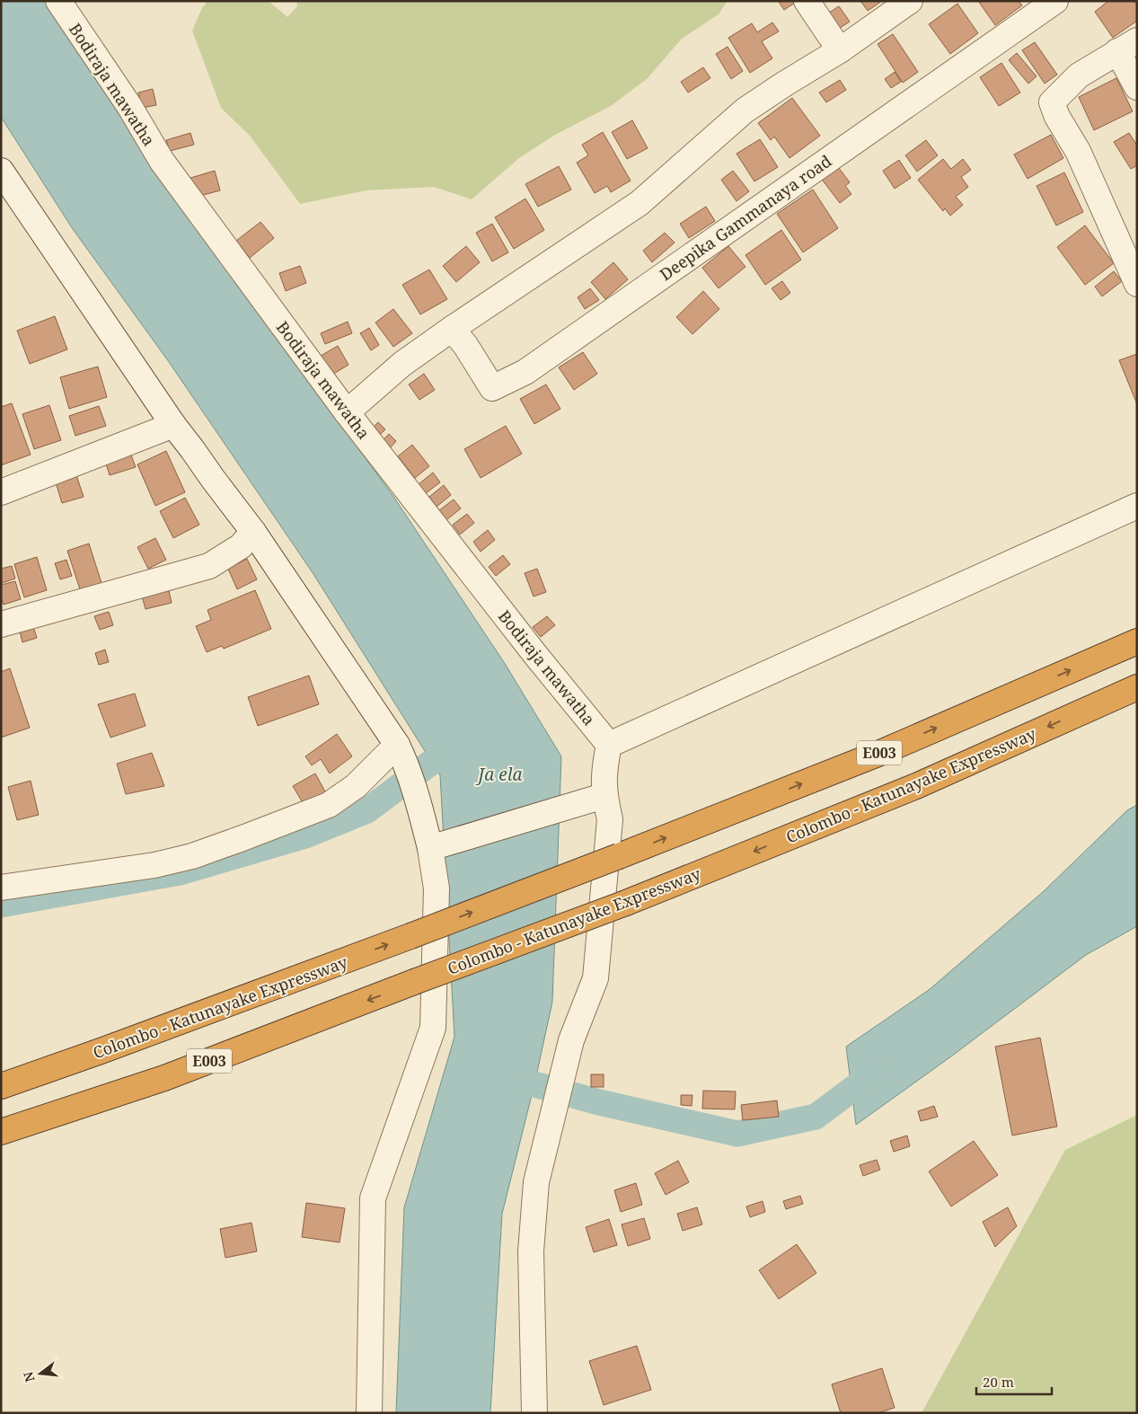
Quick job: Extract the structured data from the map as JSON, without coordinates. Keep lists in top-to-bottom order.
{
  "streets": {
    "highway": ["E003", "Colombo - Katunayake Expressway"],
    "street": ["Bodiraja mawatha", "Deepika Gammanaya road"]
  },
  "water": ["Ja ela"],
  "scale_bar": "20 m",
  "north": "left"
}
